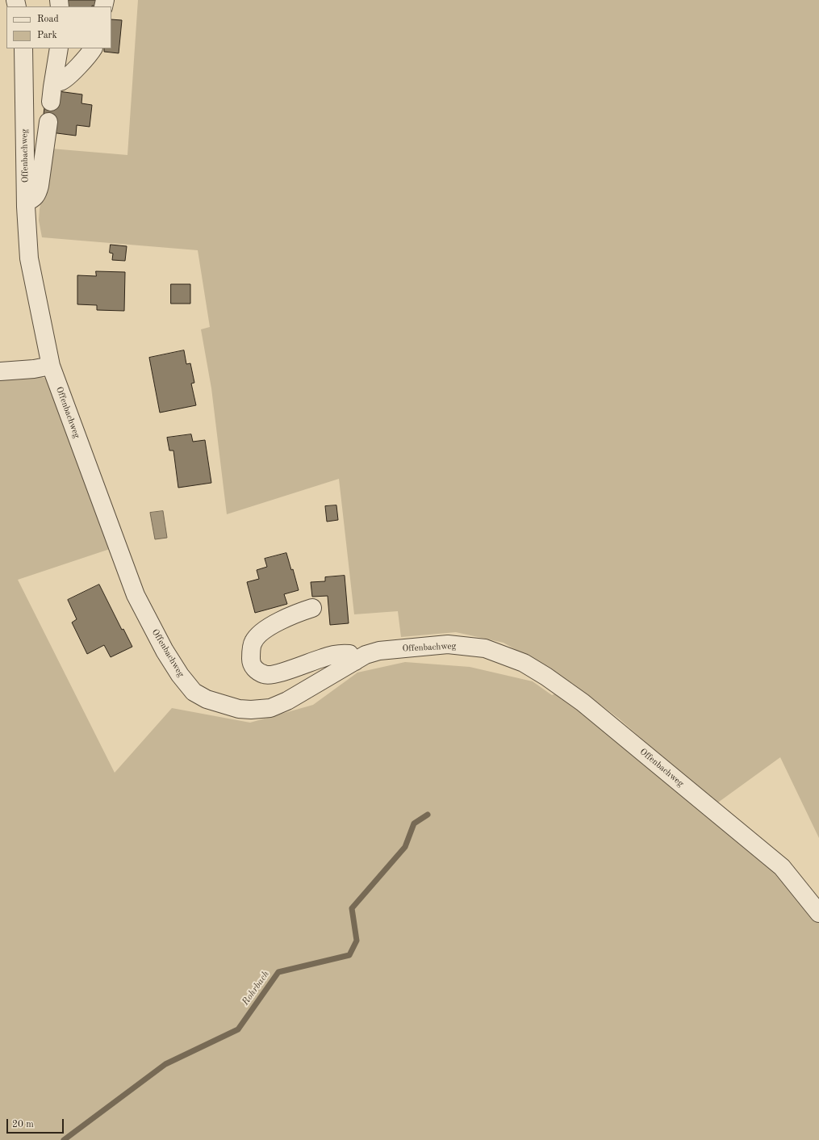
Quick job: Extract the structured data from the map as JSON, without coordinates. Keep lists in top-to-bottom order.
{
  "streets": {
    "street": ["Offenbachweg"]
  },
  "water": ["Rohrbach"],
  "legend": ["Road", "Park"],
  "scale_bar": "20 m"
}
